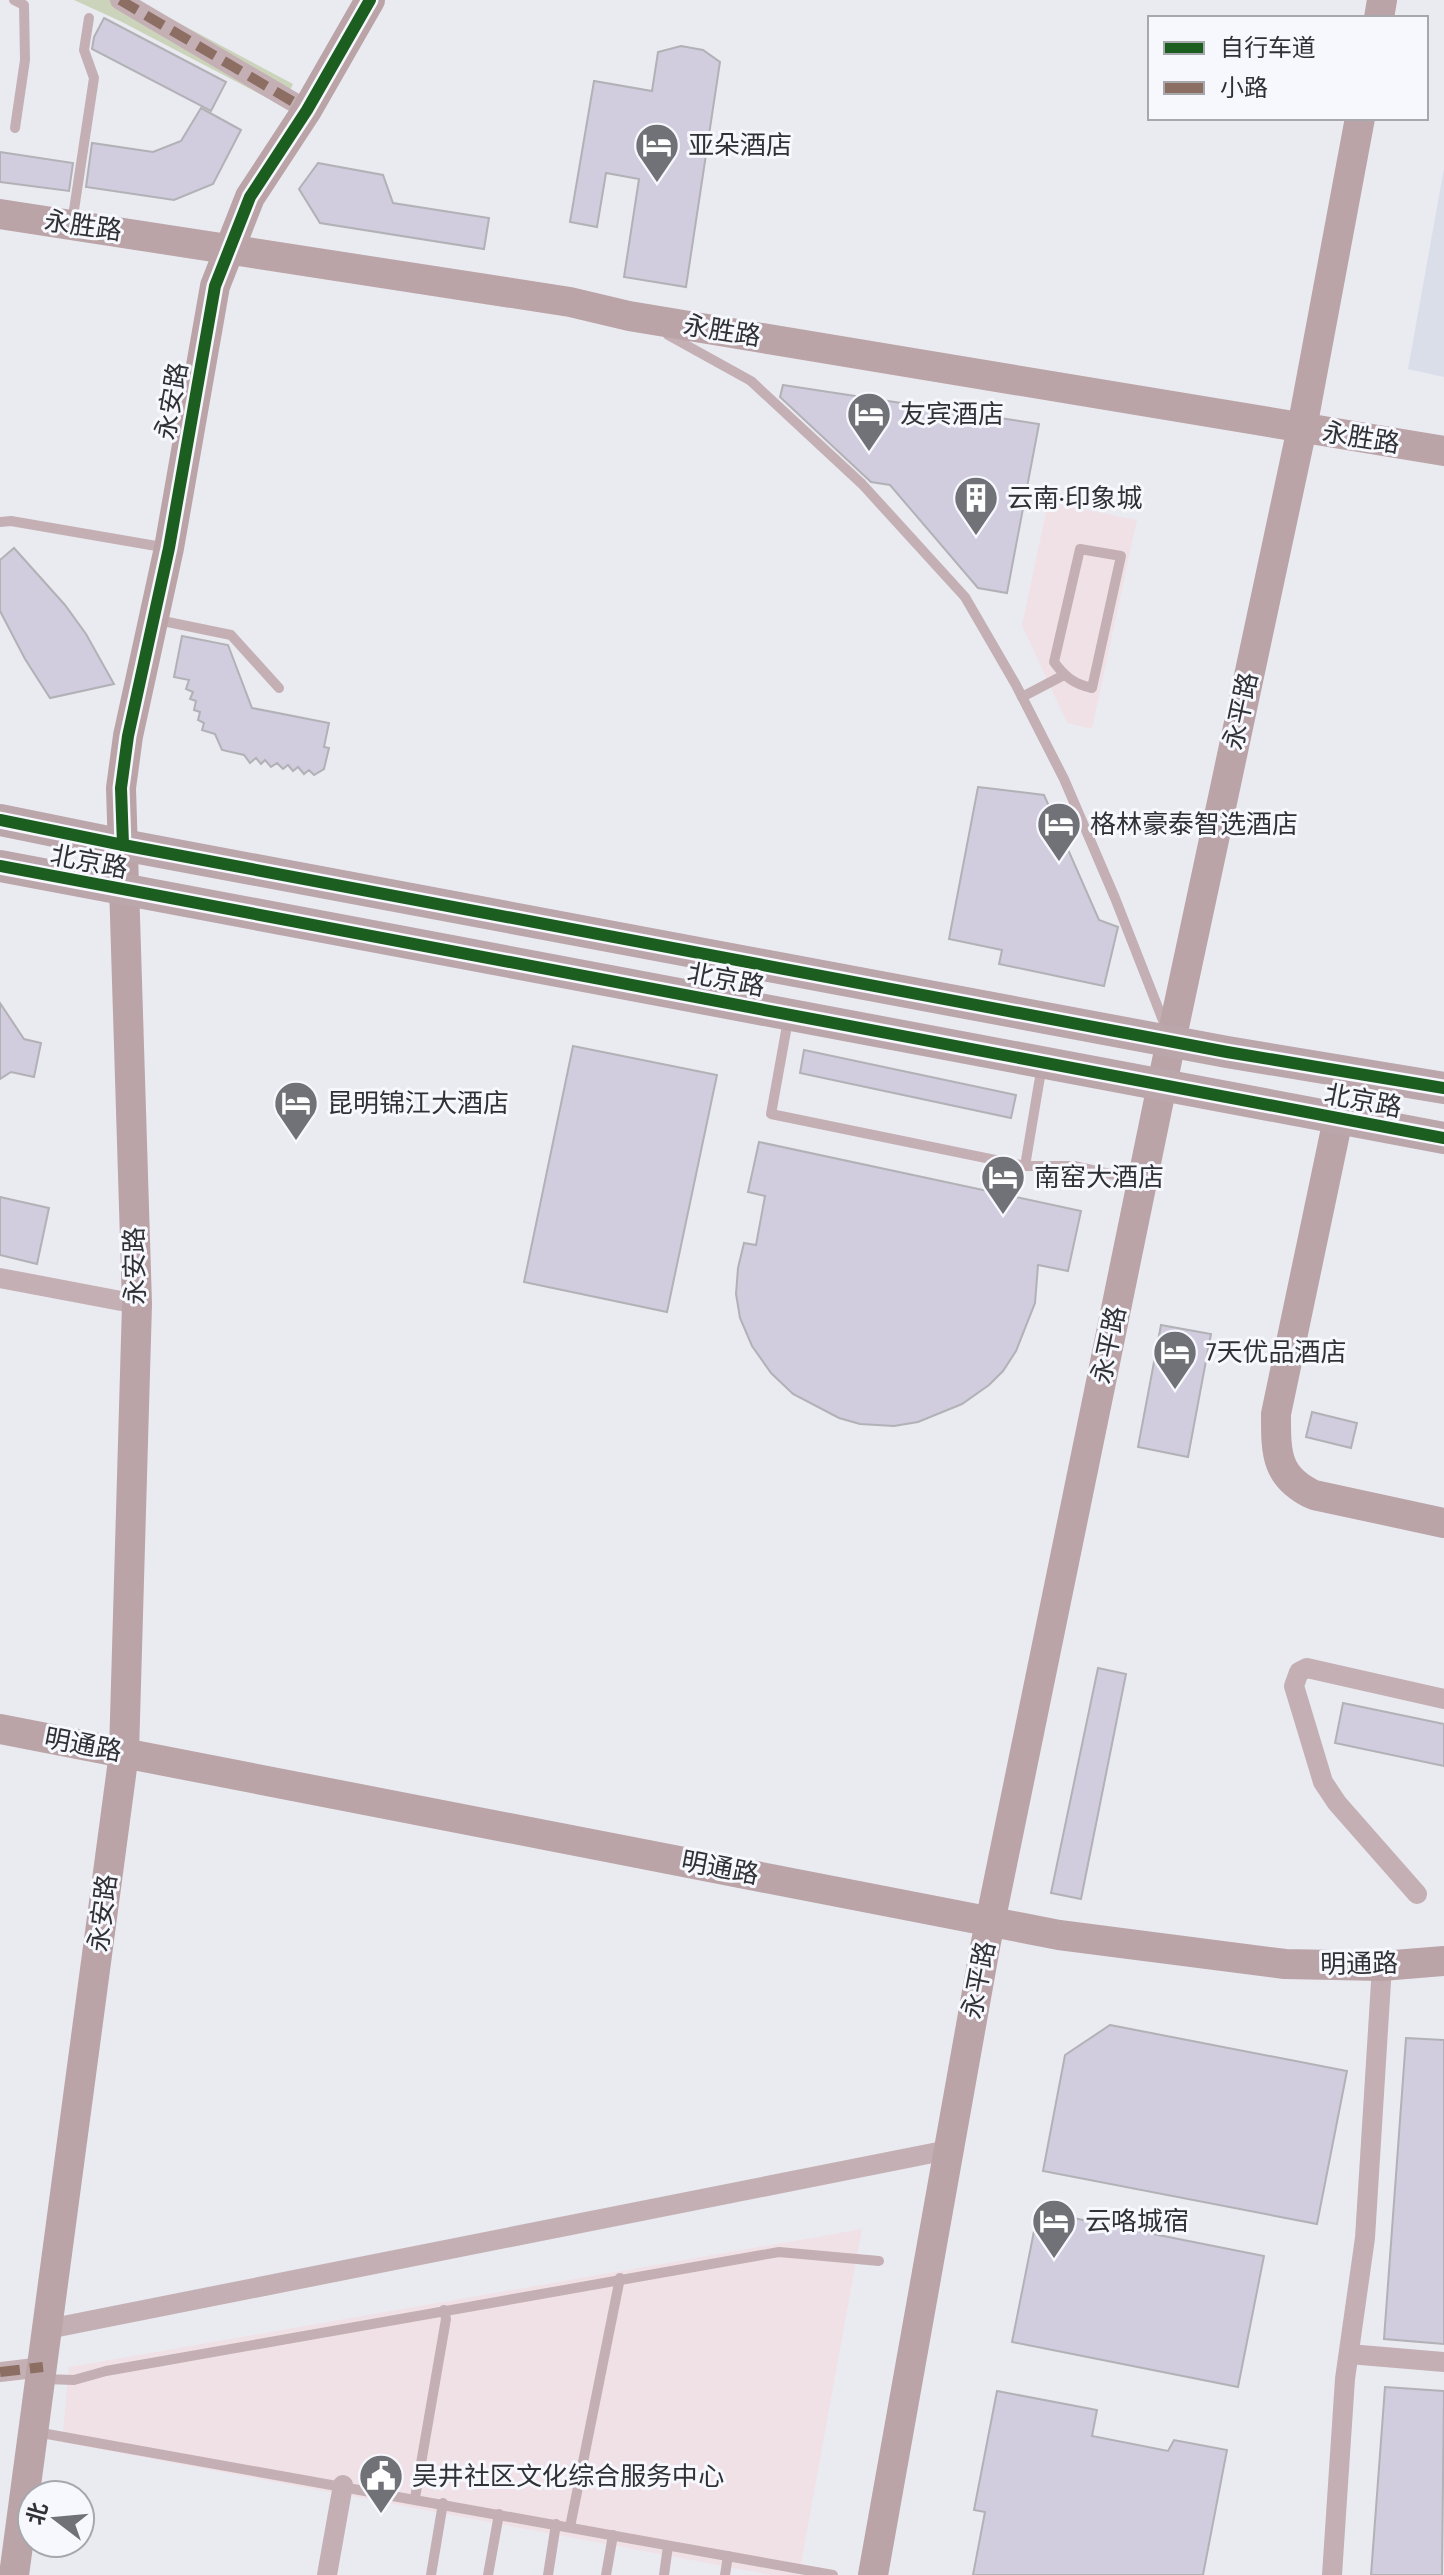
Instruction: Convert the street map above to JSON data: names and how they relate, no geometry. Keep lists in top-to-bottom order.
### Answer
{
  "streets": {
    "main road": ["北京路"],
    "street": [
      "永胜路",
      "永安路",
      "永平路",
      "明通路"
    ]
  },
  "crossings": [
    ["永胜路", "永安路"],
    ["永胜路", "永平路"],
    ["永安路", "北京路"],
    ["永安路", "明通路"],
    ["永平路", "北京路"],
    ["永平路", "明通路"]
  ],
  "places": {
    "hotel": [
      "亚朵酒店",
      "友宾酒店",
      "格林豪泰智选酒店",
      "昆明锦江大酒店",
      "南窑大酒店",
      "7天优品酒店",
      "云咯城宿"
    ],
    "building": ["云南·印象城"],
    "public building": ["吴井社区文化综合服务中心"]
  },
  "legend": ["自行车道", "小路"],
  "north": "left"
}
